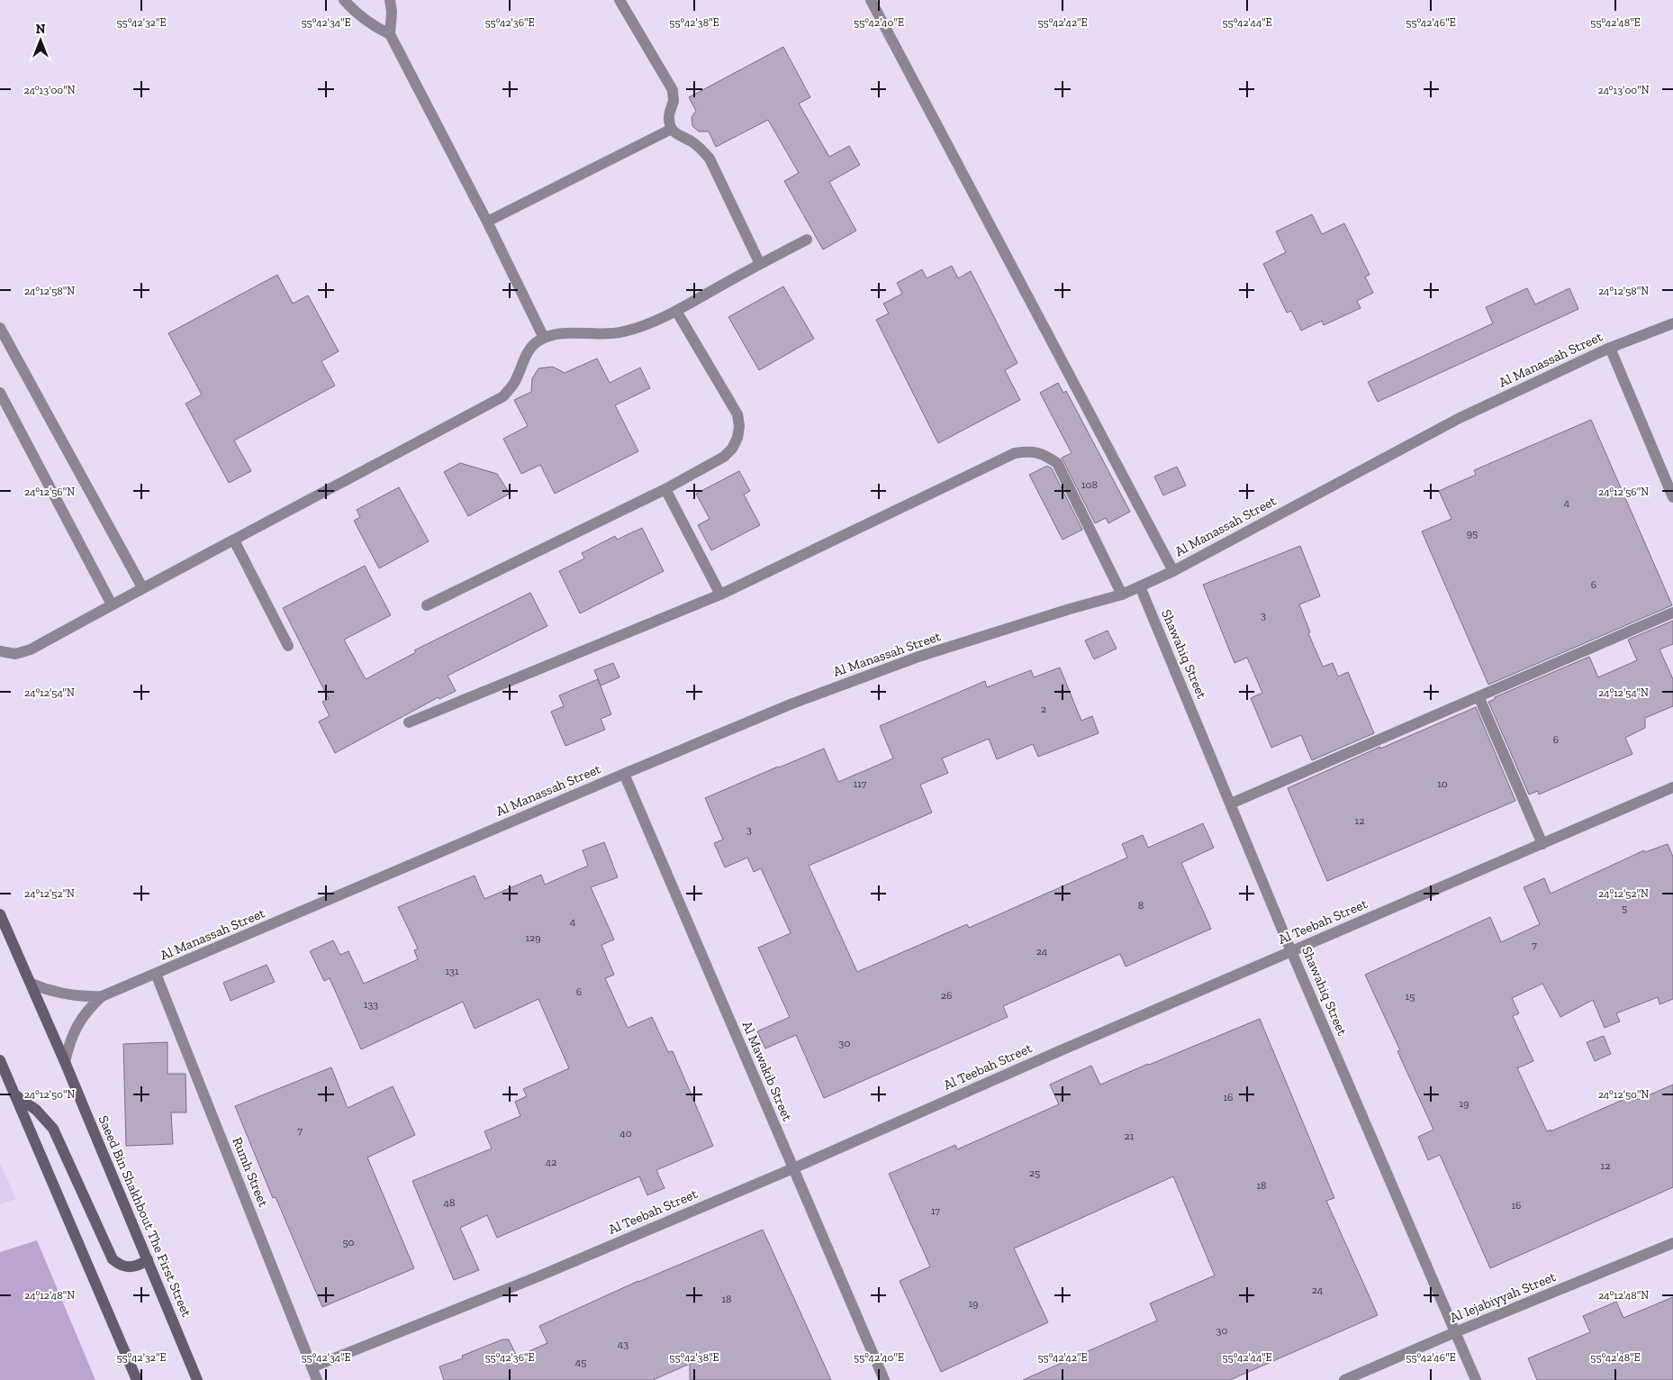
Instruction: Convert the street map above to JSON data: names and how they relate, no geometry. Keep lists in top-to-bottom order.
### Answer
{
  "streets": {
    "main road": ["Saeed Bin Shakhbout The First Street"],
    "street": [
      "Al Manassah Street",
      "Shawahiq Street",
      "Al Teebah Street",
      "Al Mawakib Street",
      "Rumh Street",
      "Al Iejabiyyah Street"
    ]
  },
  "crossings": [
    ["Al Manassah Street", "Shawahiq Street"],
    ["Al Manassah Street", "Al Mawakib Street"],
    ["Al Manassah Street", "Rumh Street"],
    ["Al Manassah Street", "Saeed Bin Shakhbout The First Street"],
    ["Shawahiq Street", "Al Teebah Street"],
    ["Shawahiq Street", "Al Iejabiyyah Street"],
    ["Al Teebah Street", "Al Mawakib Street"],
    ["Al Teebah Street", "Rumh Street"]
  ],
  "house_numbers": [
    "108",
    "4",
    "95",
    "6",
    "3",
    "2",
    "6",
    "117",
    "10",
    "12",
    "3",
    "8",
    "5",
    "4",
    "129",
    "7",
    "24",
    "131",
    "6",
    "26",
    "15",
    "133",
    "30",
    "16",
    "19",
    "7",
    "40",
    "21",
    "42",
    "12",
    "25",
    "18",
    "48",
    "16",
    "17",
    "50",
    "24",
    "18",
    "19",
    "30",
    "43",
    "45"
  ],
  "north": "top",
  "coordinates": [
    "55°42'32\"E",
    "55°42'34\"E",
    "55°42'36\"E",
    "55°42'38\"E",
    "55°42'40\"E",
    "55°42'42\"E",
    "55°42'44\"E",
    "55°42'46\"E",
    "55°42'48\"E",
    "24°13'00\"N",
    "24°12'58\"N",
    "24°12'56\"N",
    "24°12'54\"N",
    "24°12'52\"N",
    "24°12'50\"N",
    "24°12'48\"N"
  ]
}
